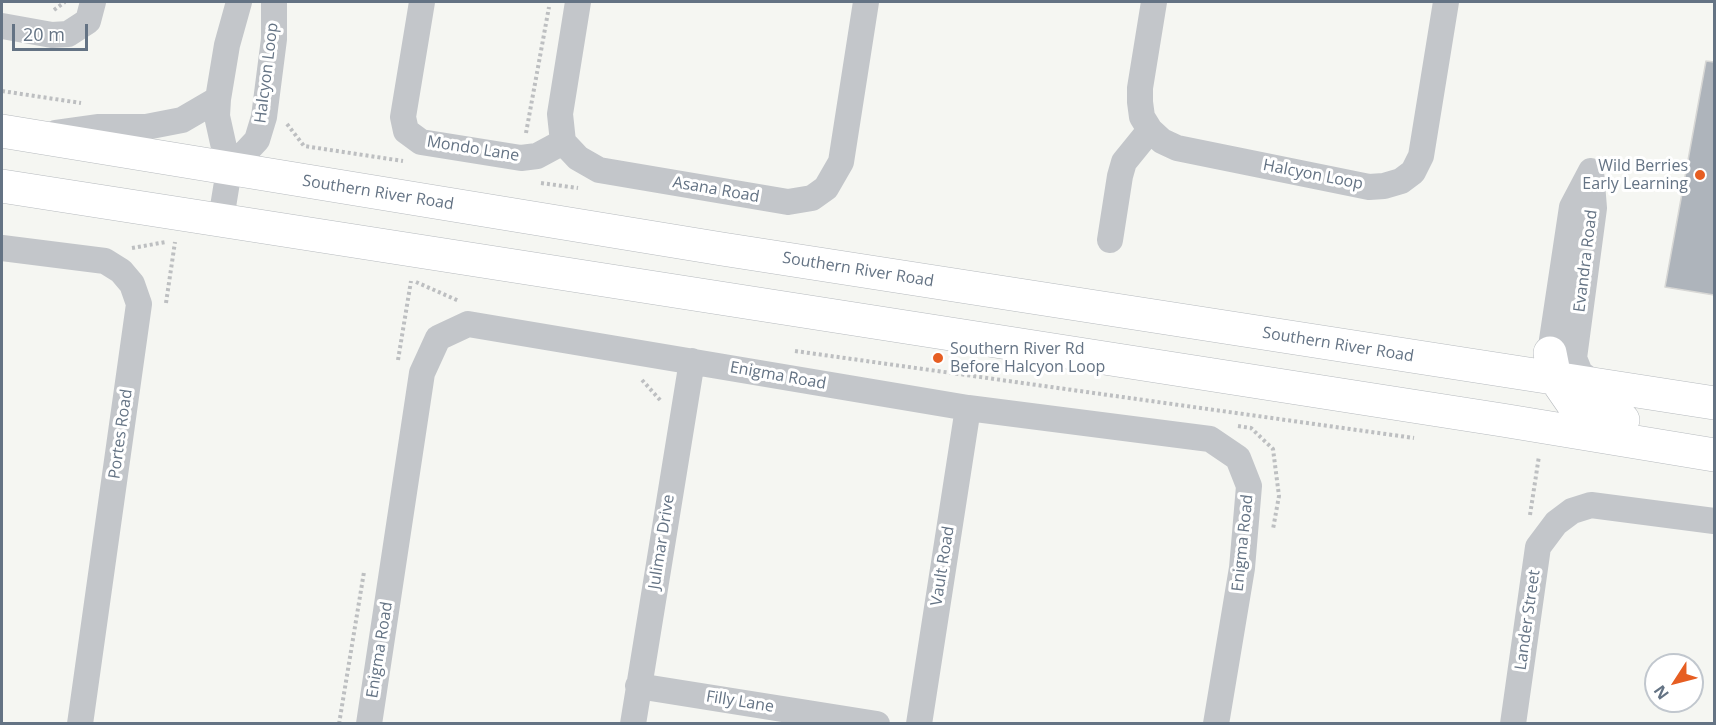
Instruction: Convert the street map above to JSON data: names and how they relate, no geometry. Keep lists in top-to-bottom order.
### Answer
{
  "streets": {
    "main road": ["Southern River Road"],
    "street": [
      "Halcyon Loop",
      "Mondo Lane",
      "Asana Road",
      "Evandra Road",
      "Enigma Road",
      "Portes Road",
      "Julimar Drive",
      "Vault Road",
      "Lander Street",
      "Filly Lane"
    ]
  },
  "crossings": [
    ["Halcyon Loop", "Southern River Road"],
    ["Mondo Lane", "Asana Road"],
    ["Southern River Road", "Evandra Road"],
    ["Enigma Road", "Julimar Drive"],
    ["Enigma Road", "Vault Road"],
    ["Julimar Drive", "Filly Lane"]
  ],
  "places": ["Wild Berries Early Learning", "Southern River Rd Before Halcyon Loop"],
  "scale_bar": "20 m",
  "north": "bottom left"
}
